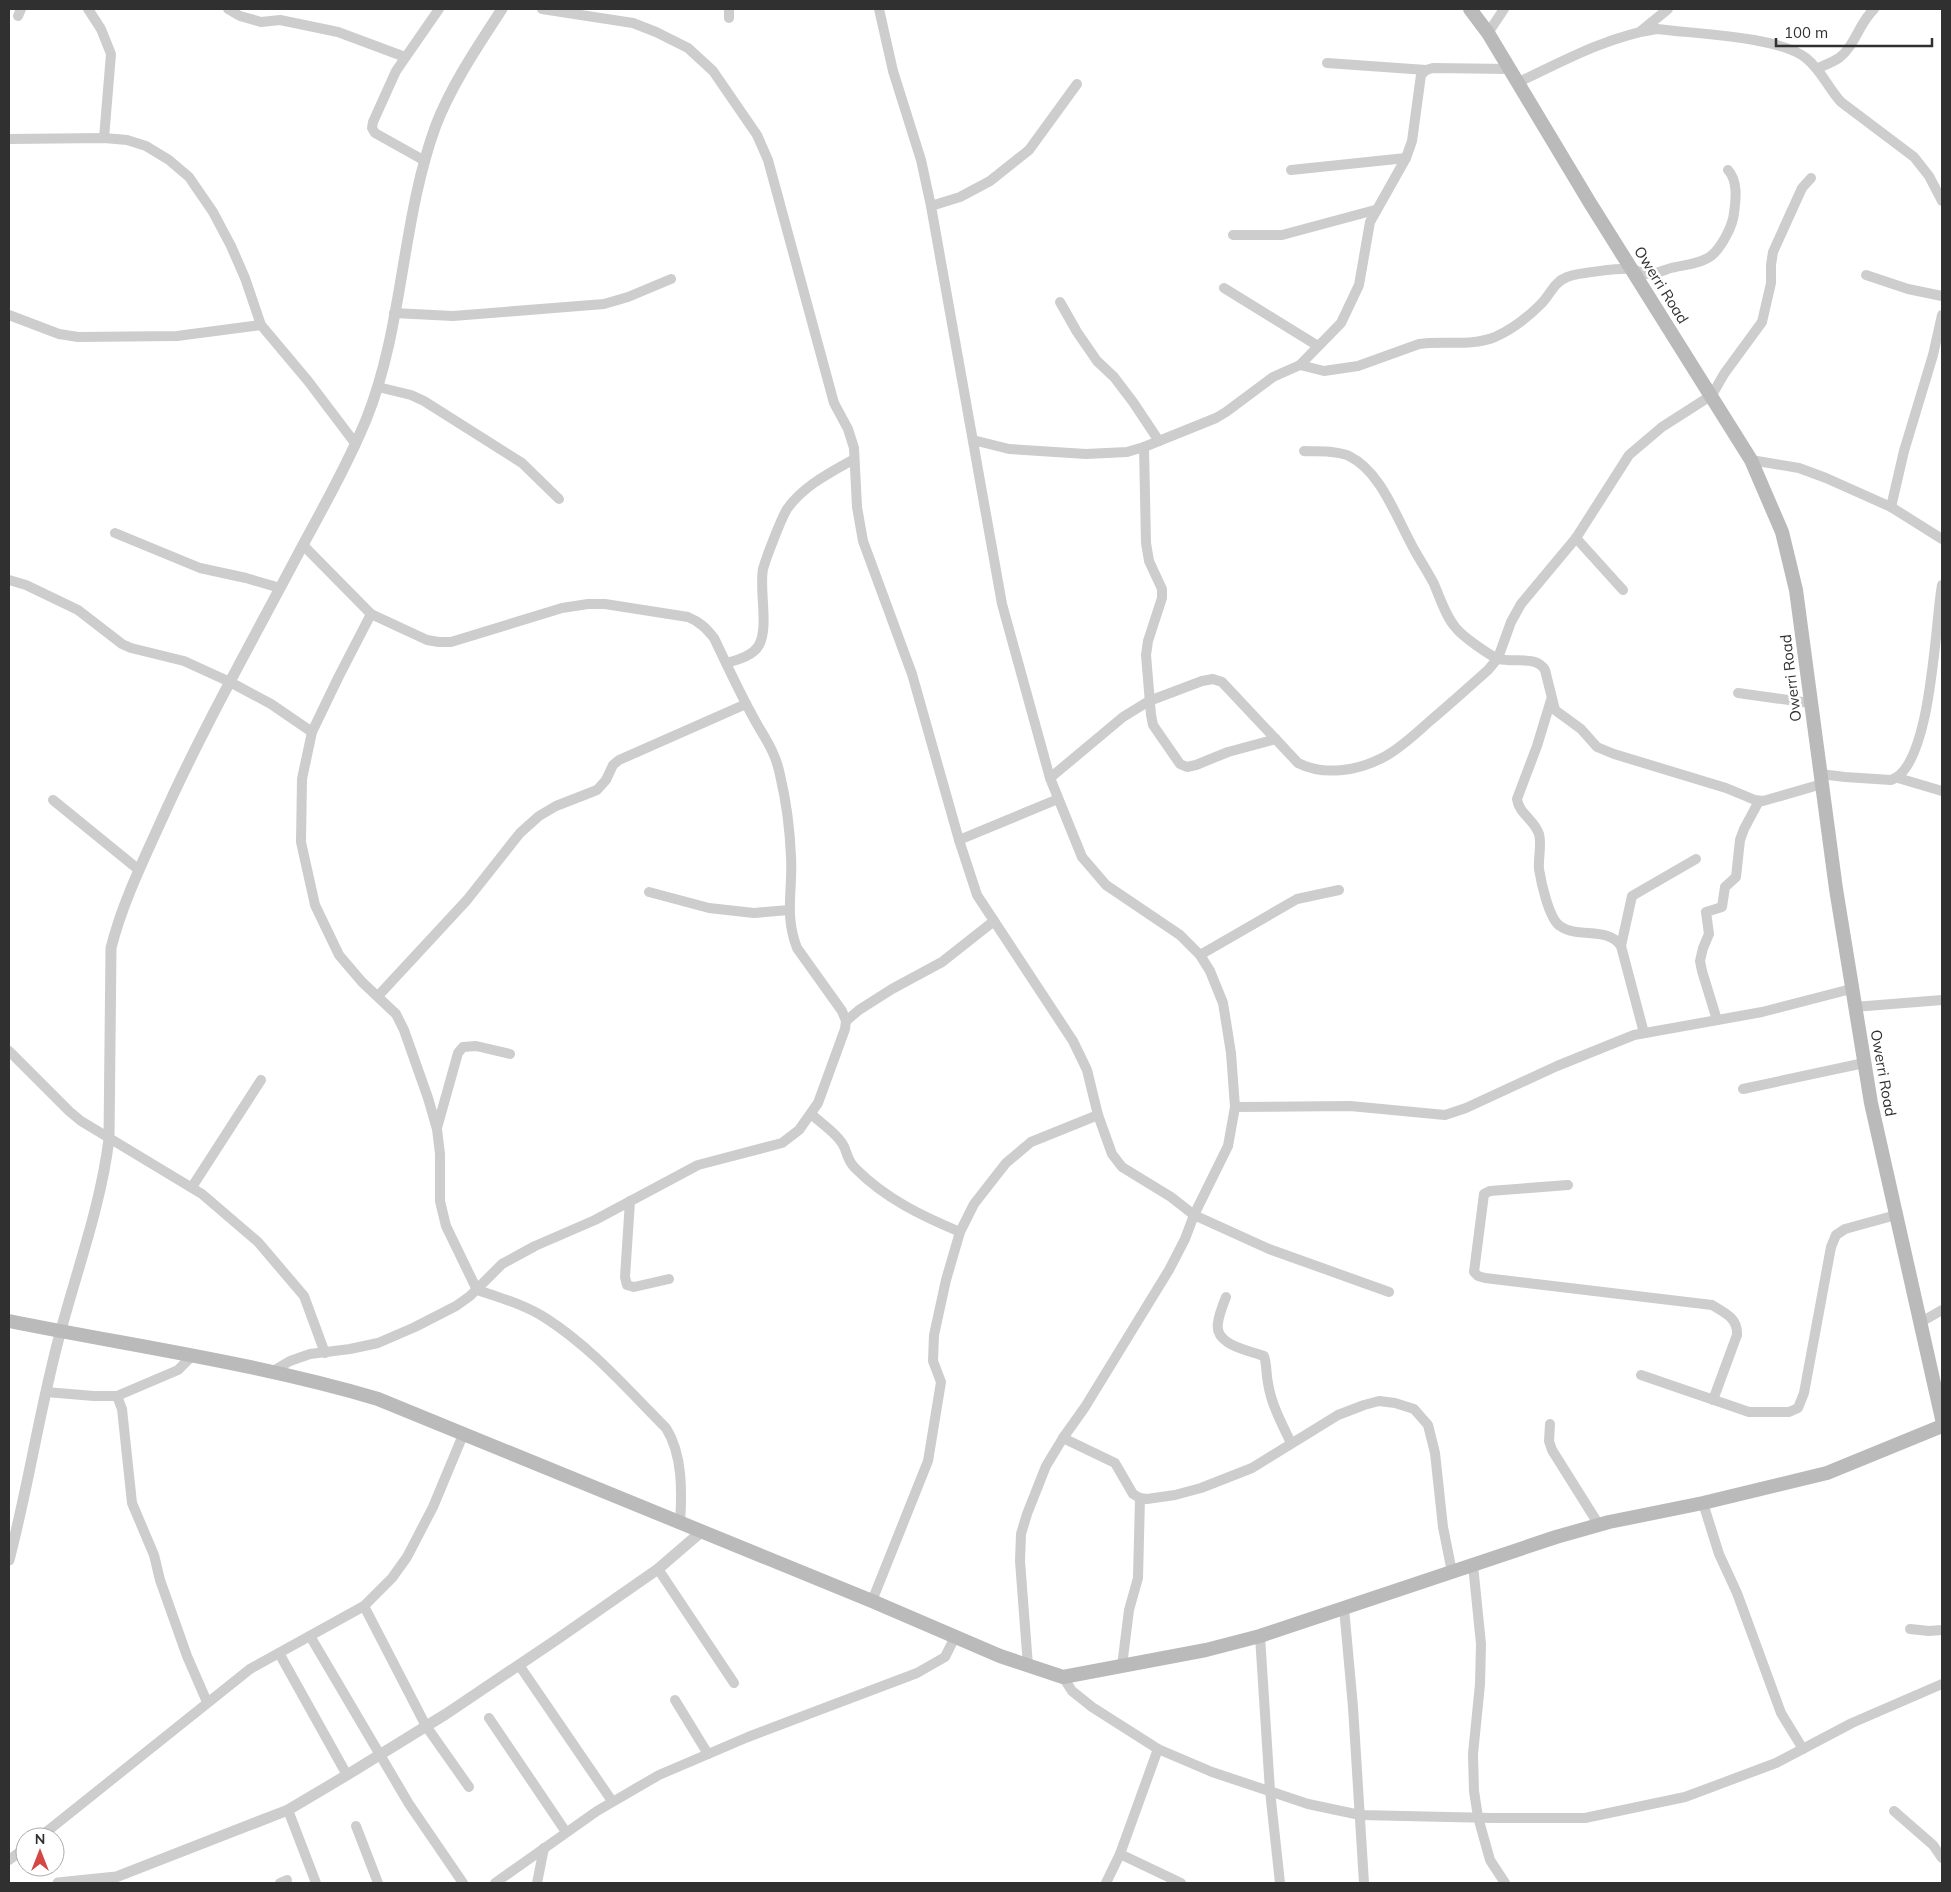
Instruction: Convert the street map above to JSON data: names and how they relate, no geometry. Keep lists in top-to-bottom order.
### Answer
{
  "streets": {
    "main road": ["Owerri Road"]
  },
  "scale_bar": "100 m",
  "north": "top"
}
